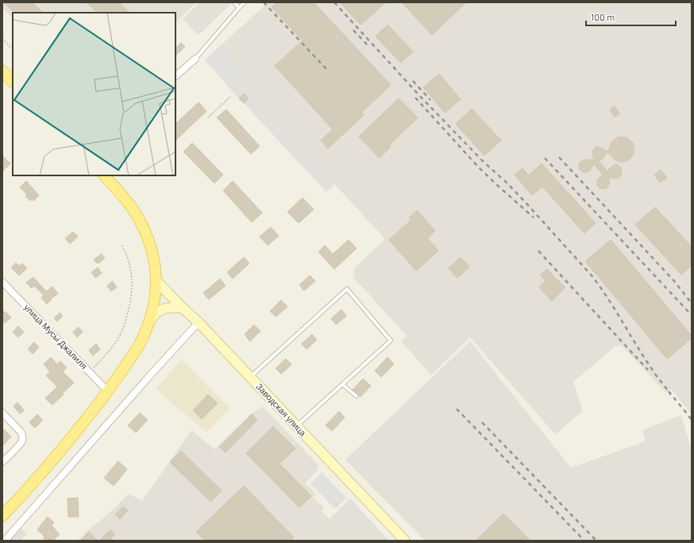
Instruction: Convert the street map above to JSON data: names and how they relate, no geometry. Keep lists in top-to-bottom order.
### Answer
{
  "streets": {
    "main road": ["Заводская улица"],
    "street": ["улица Мусы Джалиля"]
  },
  "scale_bar": "100 m"
}
